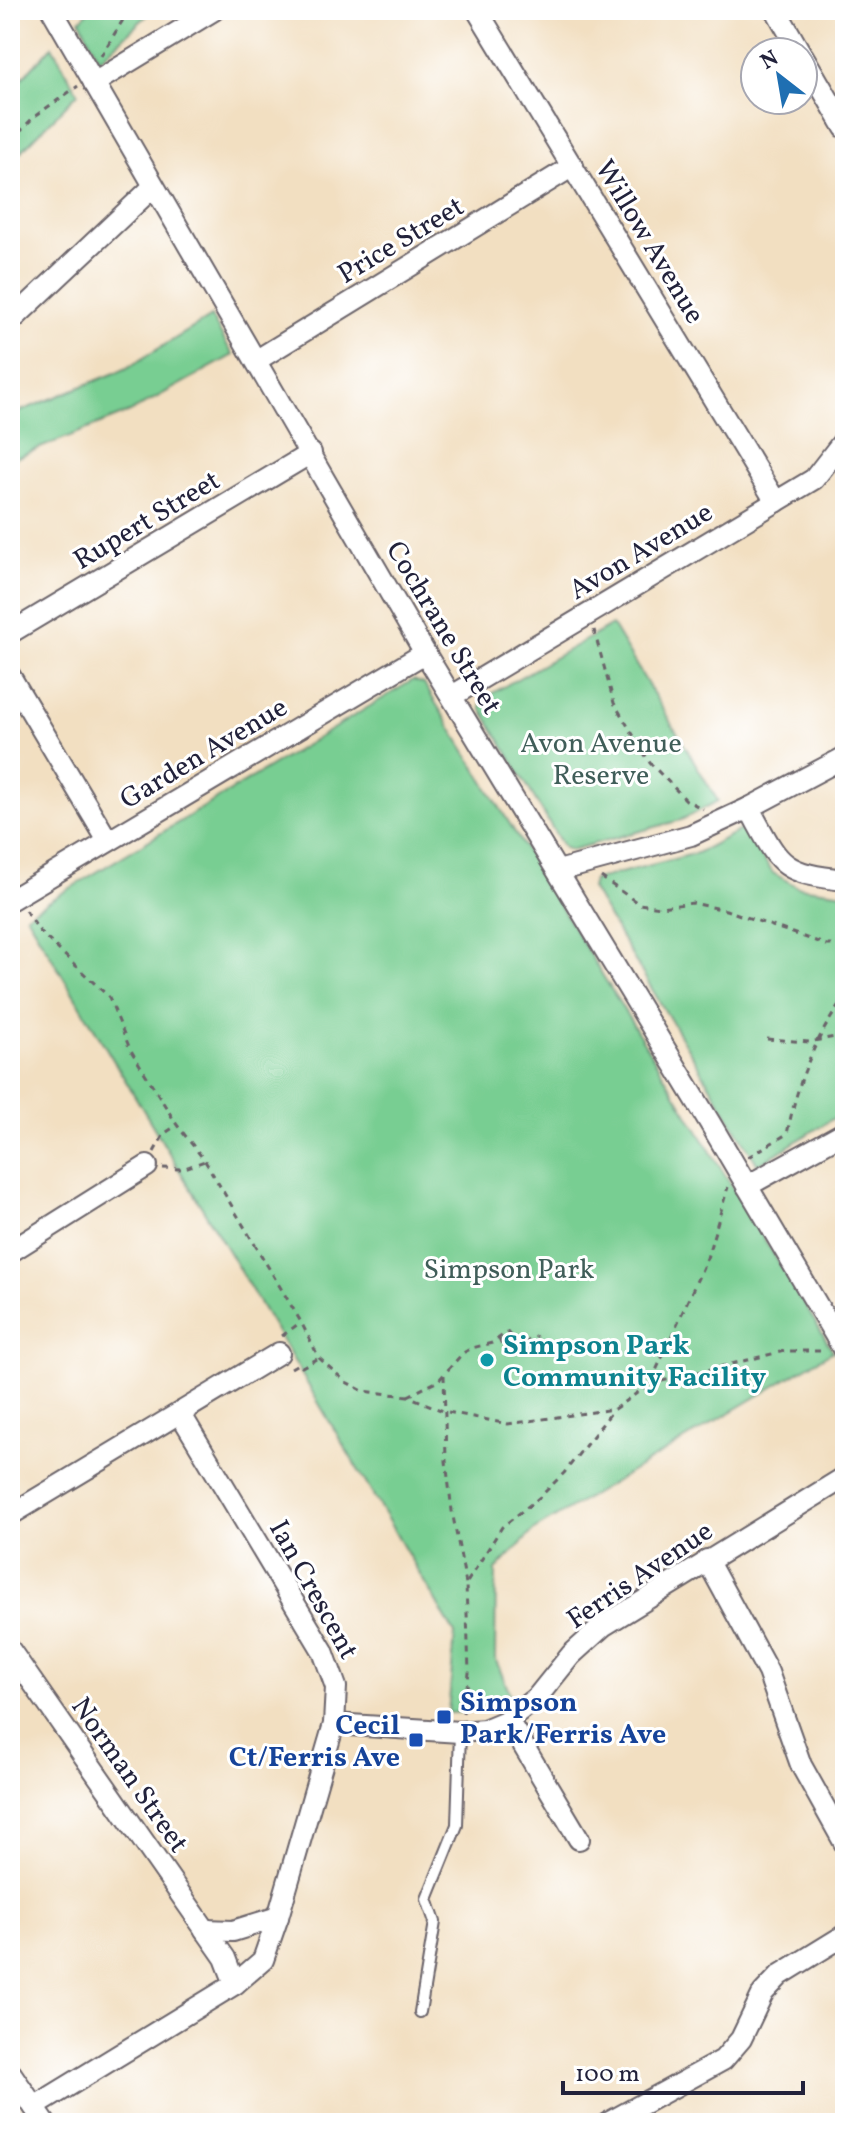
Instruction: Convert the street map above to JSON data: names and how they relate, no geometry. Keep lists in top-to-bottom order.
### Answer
{
  "streets": {
    "street": [
      "Price Street",
      "Willow Avenue",
      "Rupert Street",
      "Avon Avenue",
      "Cochrane Street",
      "Garden Avenue",
      "Ferris Avenue",
      "Ian Crescent",
      "Norman Street"
    ]
  },
  "crossings": [
    ["Price Street", "Willow Avenue"],
    ["Price Street", "Cochrane Street"],
    ["Willow Avenue", "Avon Avenue"],
    ["Rupert Street", "Cochrane Street"],
    ["Avon Avenue", "Cochrane Street"],
    ["Cochrane Street", "Garden Avenue"],
    ["Ferris Avenue", "Ian Crescent"],
    ["Ian Crescent", "Norman Street"]
  ],
  "parks": ["Avon Avenue Reserve", "Simpson Park"],
  "places": {
    "other": ["Simpson Park Community Facility"],
    "transit": ["Simpson Park/Ferris Ave", "Cecil Ct/Ferris Ave"]
  },
  "scale_bar": "100 m",
  "north": "top left"
}
